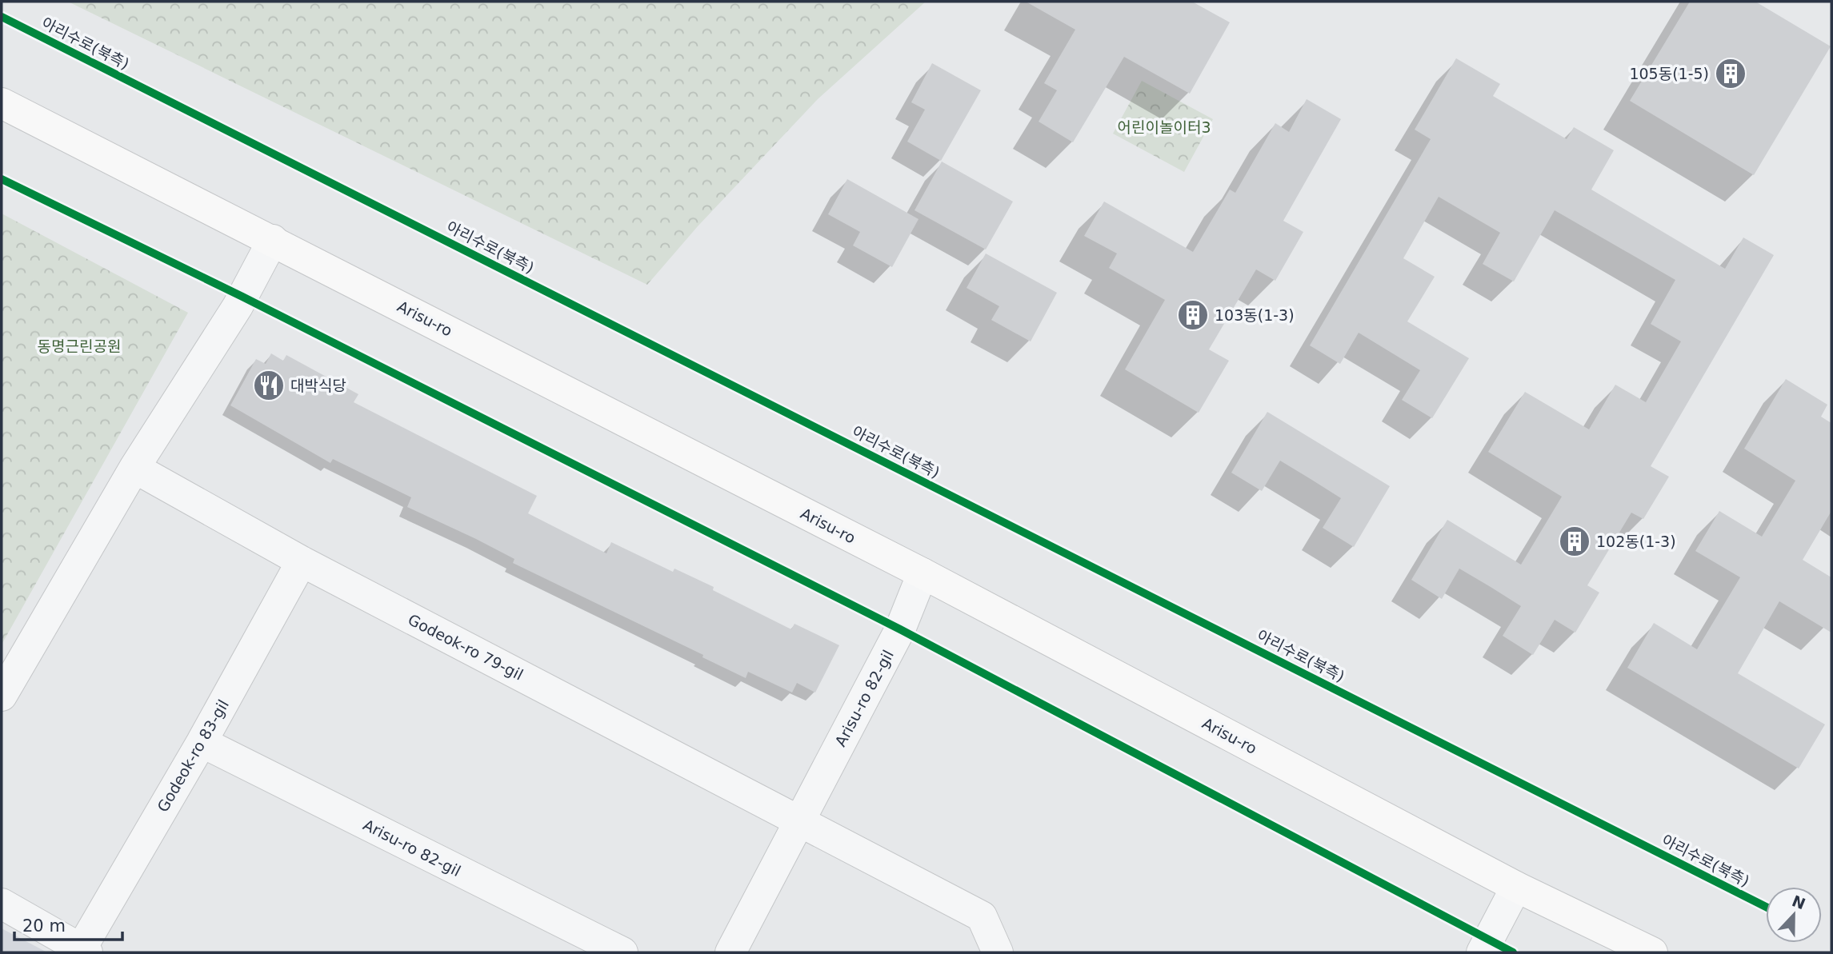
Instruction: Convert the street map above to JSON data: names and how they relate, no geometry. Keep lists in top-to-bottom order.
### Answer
{
  "streets": {
    "main road": ["Arisu-ro"],
    "street": ["Godeok-ro 79-gil", "Arisu-ro 82-gil", "Godeok-ro 83-gil"],
    "cycle path": ["아리수로(북측)"]
  },
  "crossings": [
    ["Arisu-ro", "Arisu-ro 82-gil"],
    ["Godeok-ro 79-gil", "Arisu-ro 82-gil"],
    ["Godeok-ro 79-gil", "Godeok-ro 83-gil"],
    ["Arisu-ro 82-gil", "Godeok-ro 83-gil"]
  ],
  "parks": ["어린이놀이터3", "동명근린공원"],
  "places": {
    "building": ["105동(1-5)", "103동(1-3)", "102동(1-3)"],
    "restaurant": ["대박식당"]
  },
  "scale_bar": "20 m",
  "north": "top"
}
